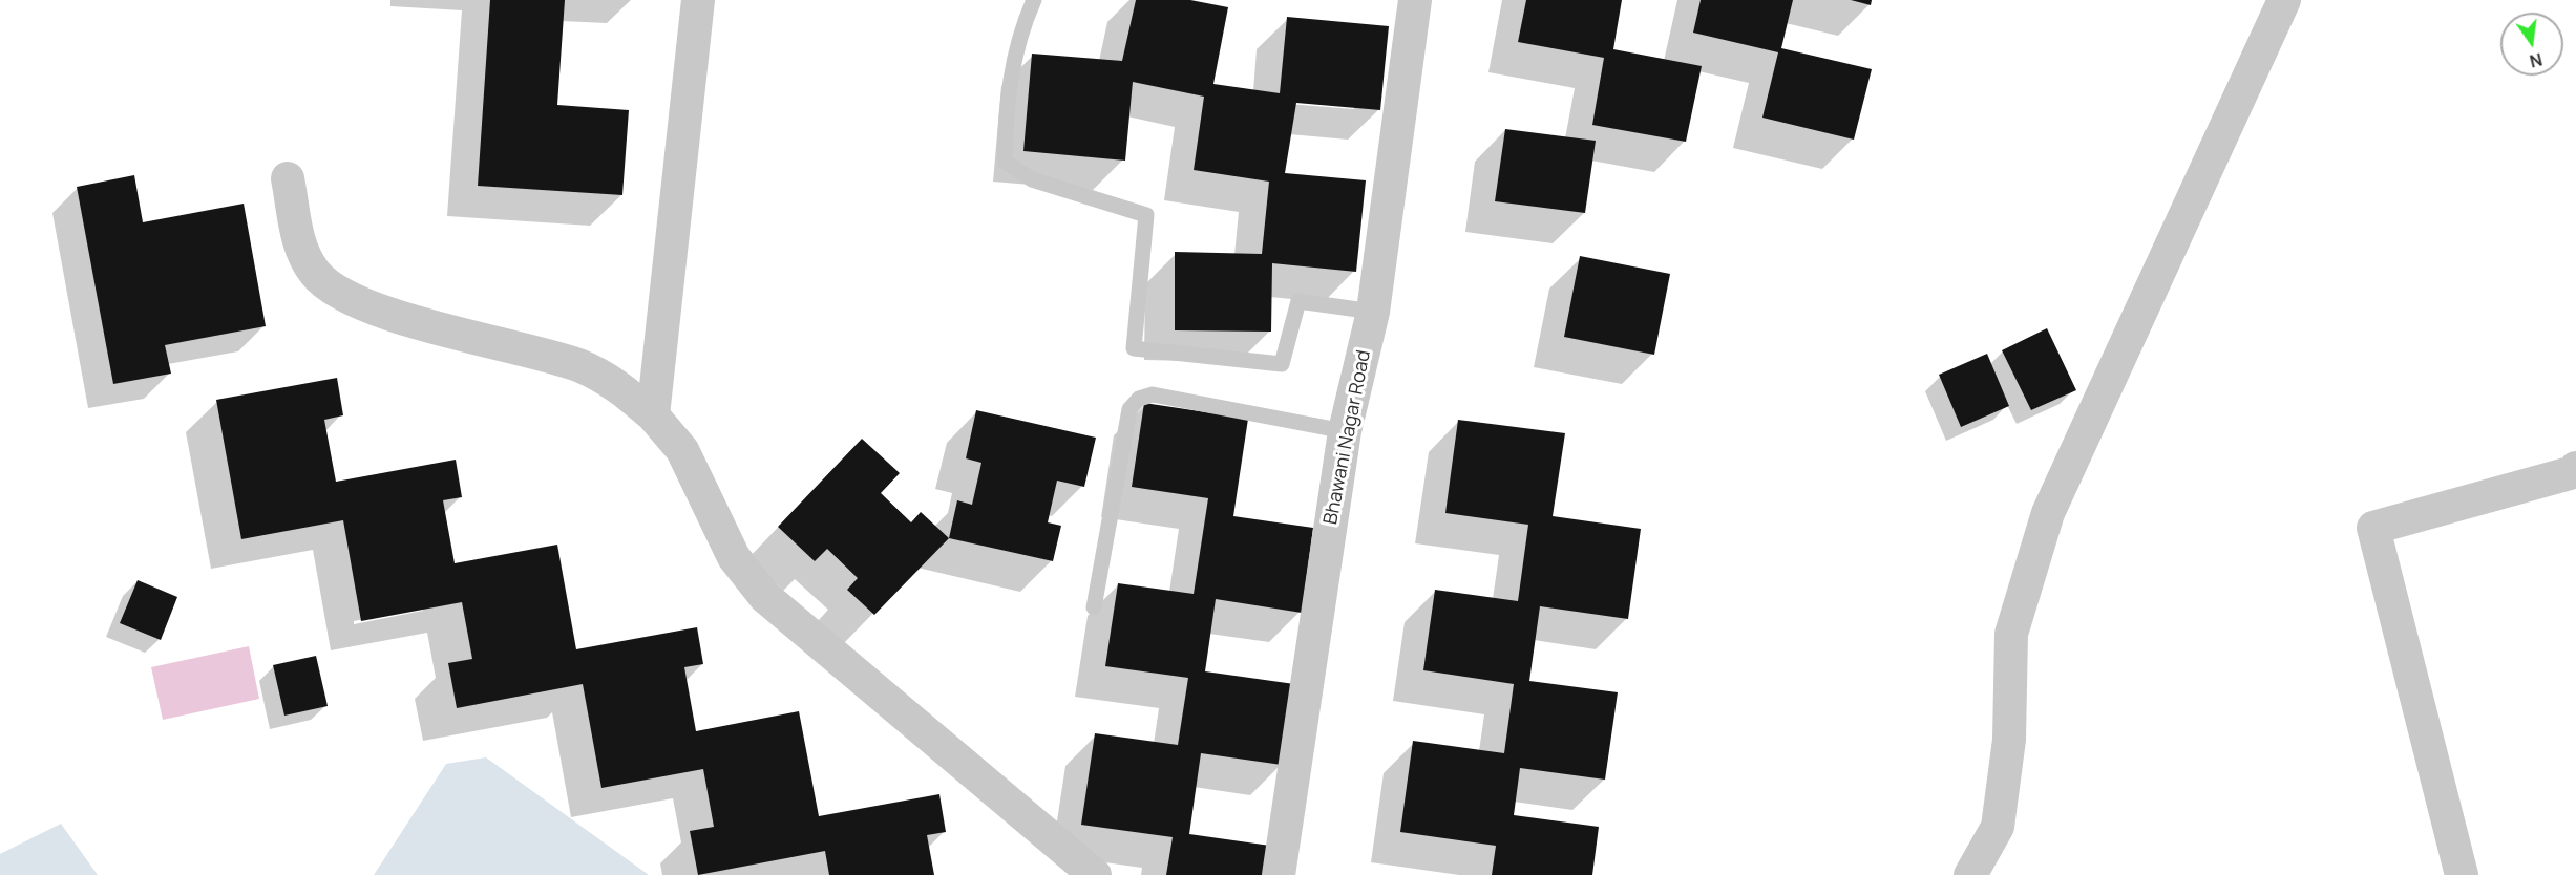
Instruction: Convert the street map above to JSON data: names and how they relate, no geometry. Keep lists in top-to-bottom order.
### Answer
{
  "streets": {
    "street": ["Bhawani Nagar Road"]
  },
  "north": "bottom"
}
